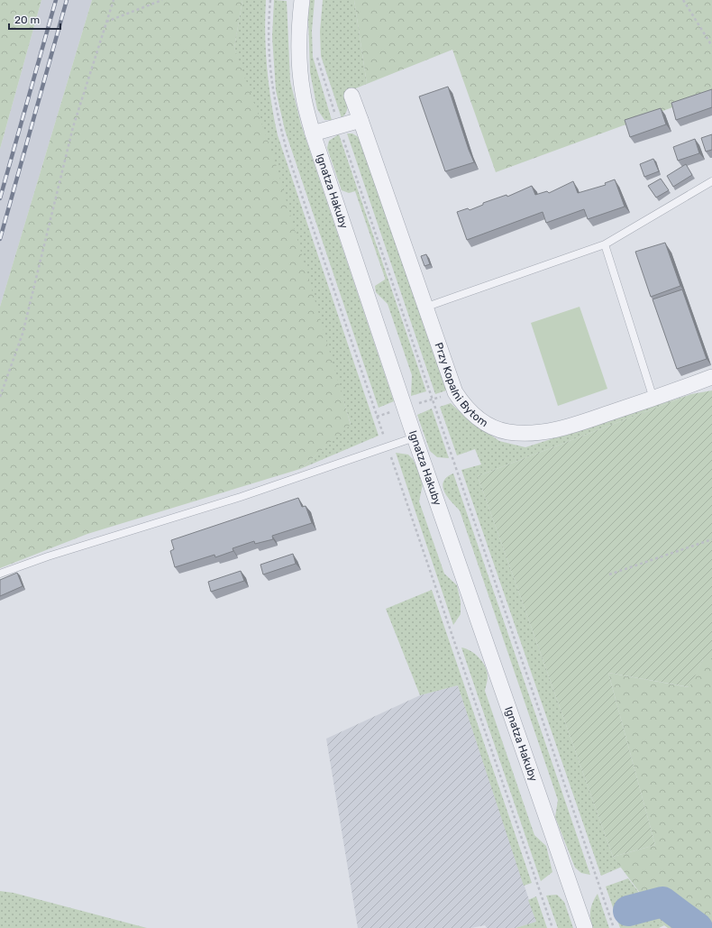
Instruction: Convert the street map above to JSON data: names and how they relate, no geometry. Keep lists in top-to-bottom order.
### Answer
{
  "streets": {
    "street": ["Ignatza Hakuby", "Przy Kopalni Bytom"]
  },
  "scale_bar": "20 m"
}
